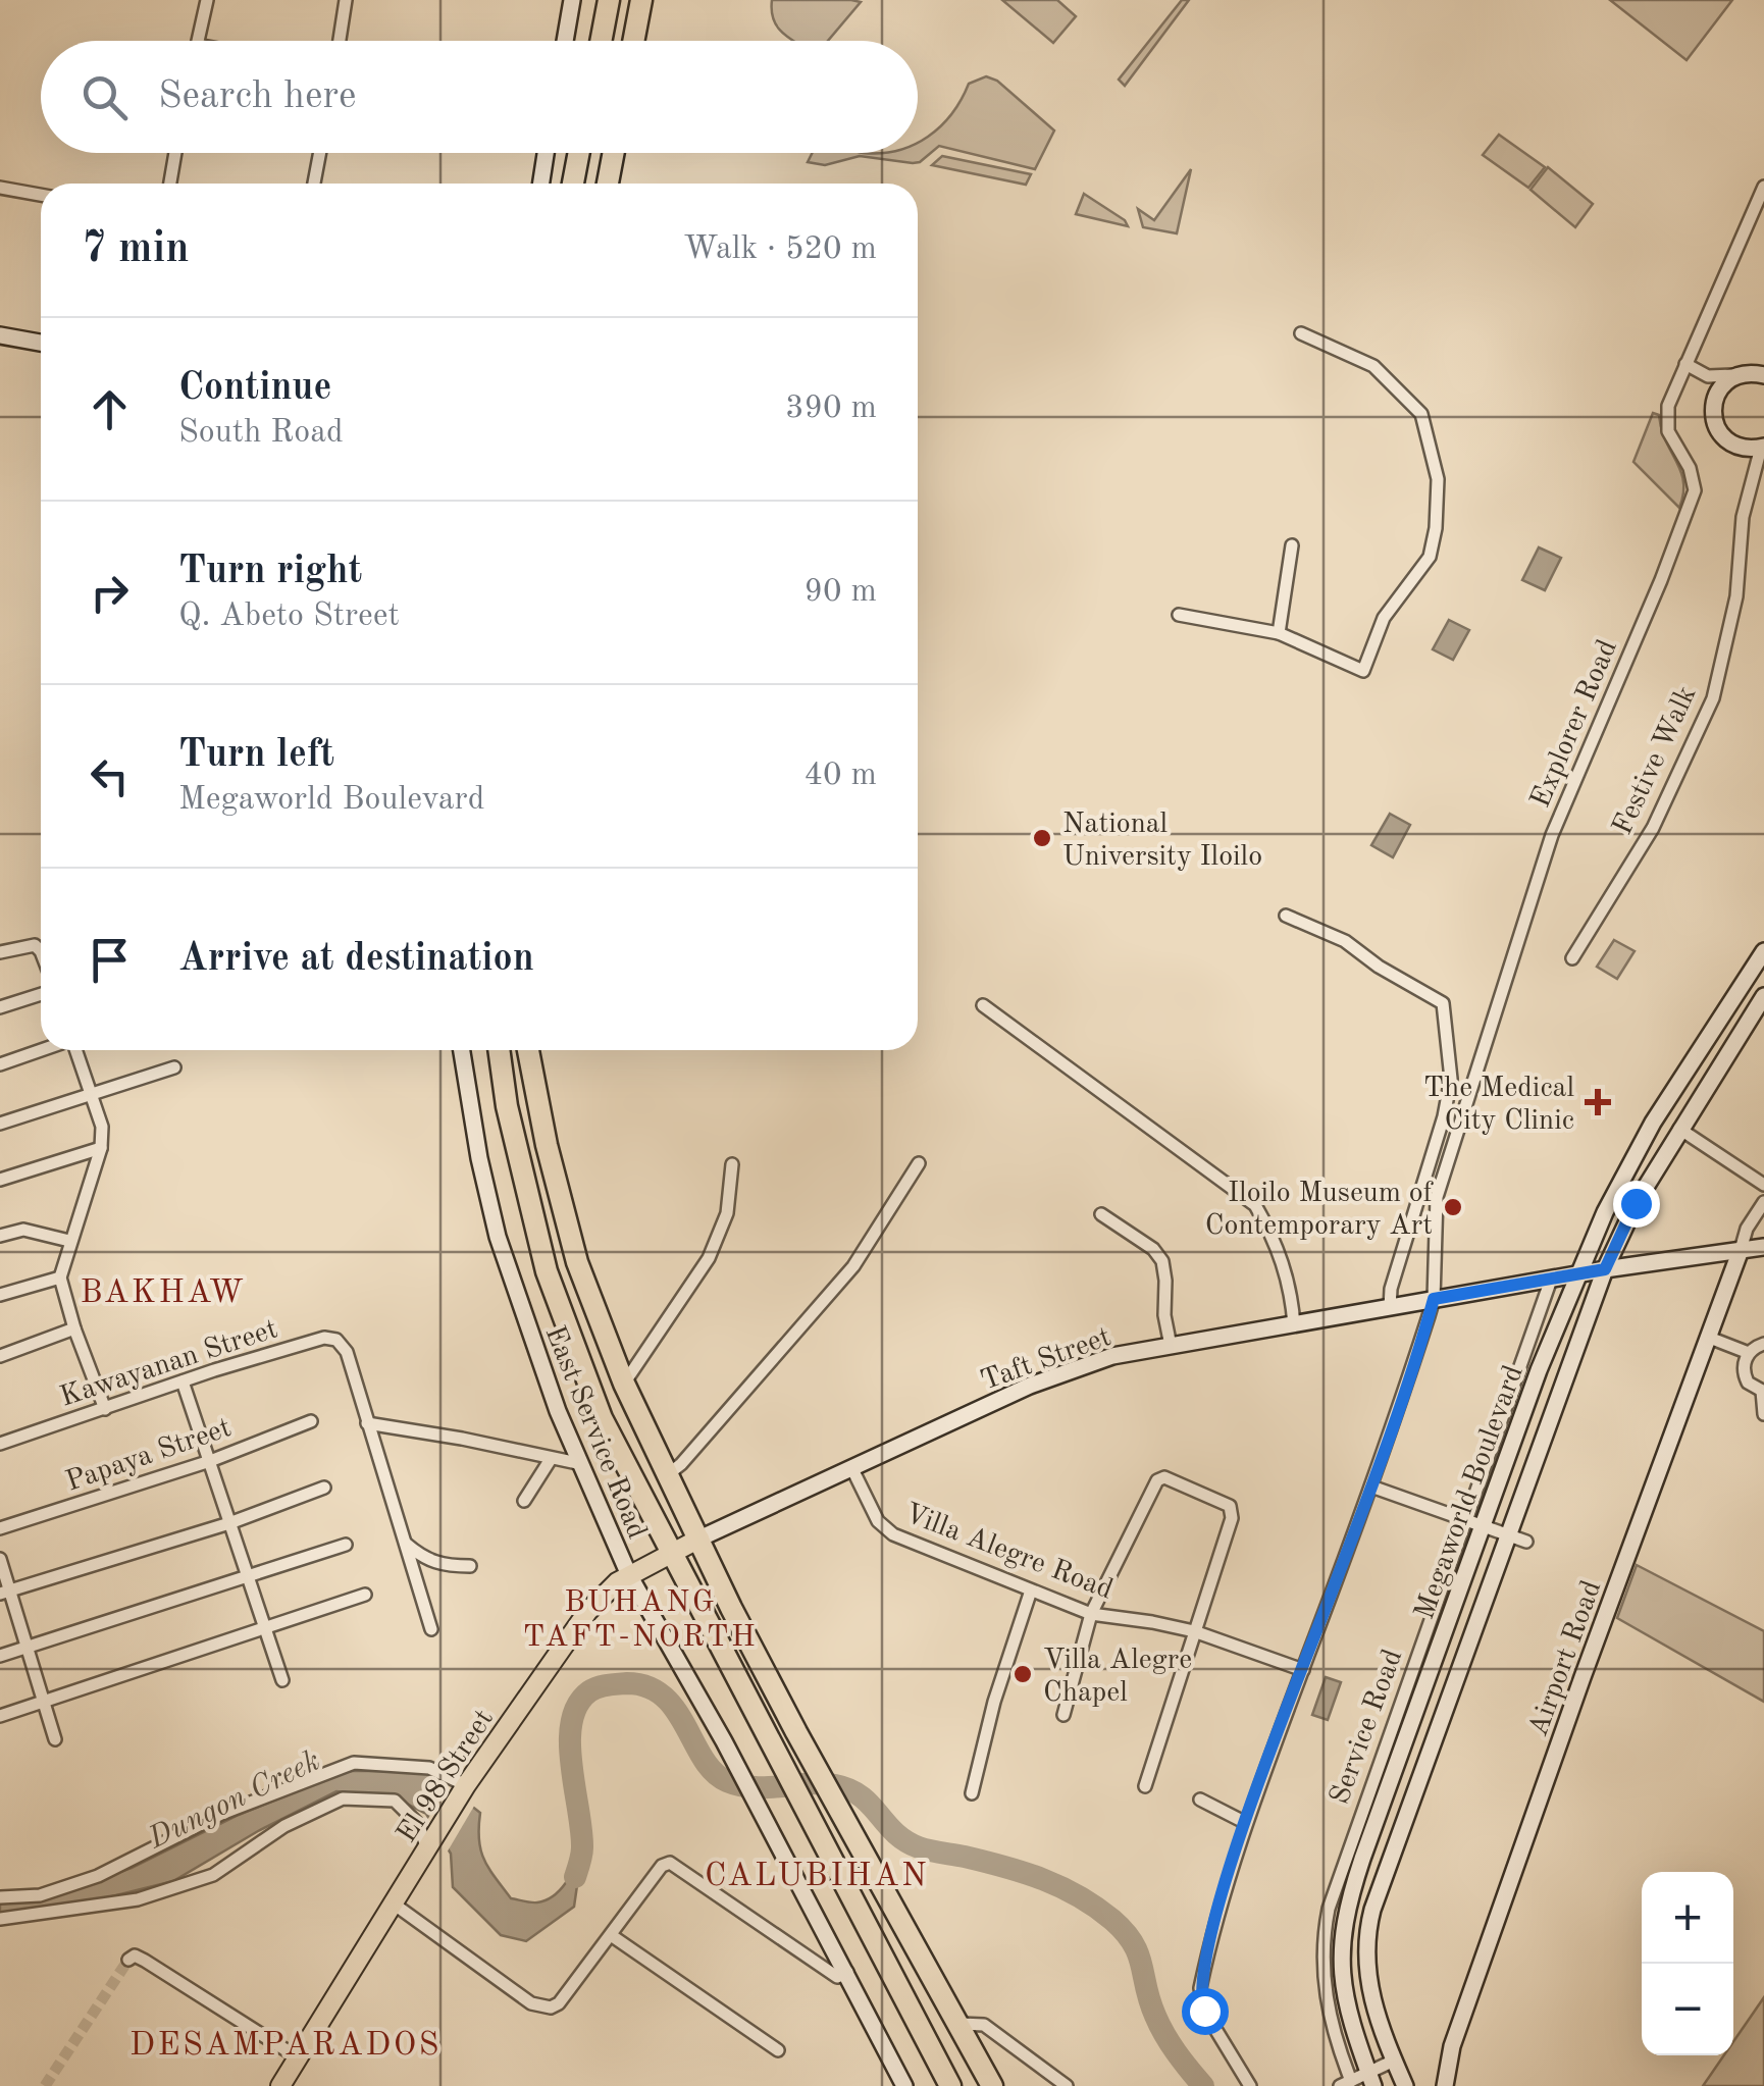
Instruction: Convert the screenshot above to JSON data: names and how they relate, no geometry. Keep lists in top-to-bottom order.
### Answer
{
  "streets": {
    "main road": [
      "Taft Street",
      "East Service Road",
      "Megaworld Boulevard",
      "Airport Road",
      "El 98 Street"
    ],
    "street": [
      "Explorer Road",
      "Festive Walk",
      "Kawayanan Street",
      "Papaya Street",
      "Villa Alegre Road",
      "Service Road"
    ]
  },
  "crossings": [
    ["Explorer Road", "Taft Street"],
    ["Explorer Road", "Villa Alegre Road"],
    ["Taft Street", "Megaworld Boulevard"],
    ["Taft Street", "Villa Alegre Road"],
    ["Taft Street", "Airport Road"],
    ["Taft Street", "Service Road"],
    ["Taft Street", "El 98 Street"],
    ["East Service Road", "El 98 Street"]
  ],
  "districts": [
    "BAKHAW",
    "BUHANG TAFT-NORTH",
    "CALUBIHAN",
    "DESAMPARADOS"
  ],
  "water": ["Dungon Creek"],
  "places": {
    "other": ["National University Iloilo", "Iloilo Museum of Contemporary Art", "Villa Alegre Chapel"],
    "health": ["The Medical City Clinic"]
  },
  "page": {
    "search": "Search here",
    "heading": ["7 min", "Walk · 520 m"],
    "list": [
      ["Continue", "South Road", "390 m"],
      ["Turn right", "Q. Abeto Street", "90 m"],
      ["Turn left", "Megaworld Boulevard", "40 m"],
      "Arrive at destination"
    ],
    "map_buttons": ["+", "−"]
  }
}
